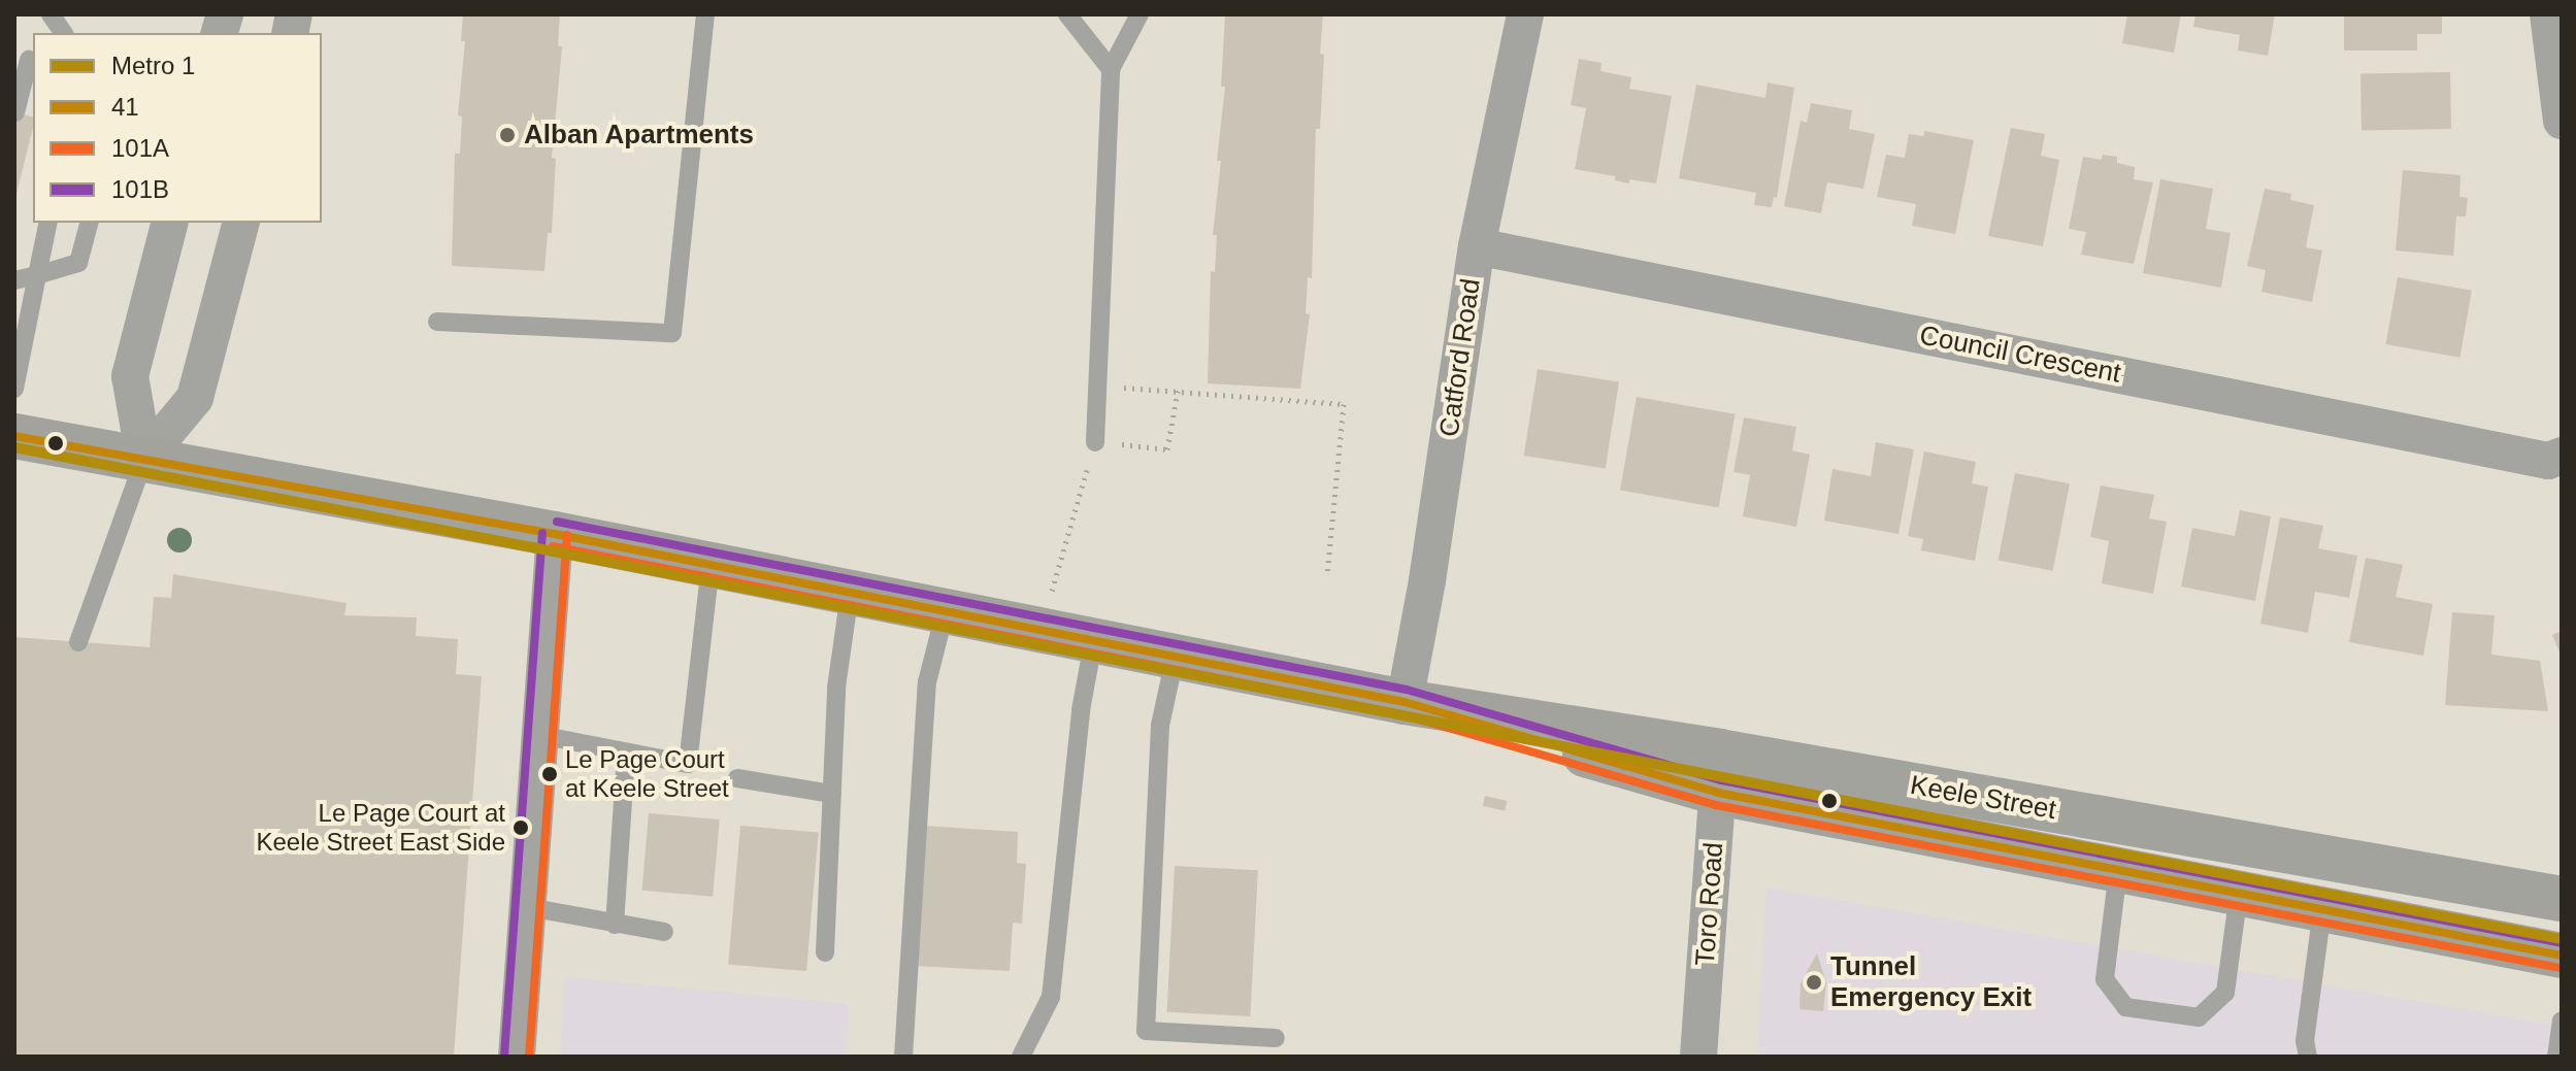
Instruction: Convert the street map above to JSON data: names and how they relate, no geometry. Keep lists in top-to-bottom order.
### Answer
{
  "streets": {
    "main road": ["Keele Street"],
    "street": ["Council Crescent", "Catford Road", "Toro Road"]
  },
  "crossings": [
    ["Council Crescent", "Catford Road"],
    ["Catford Road", "Keele Street"],
    ["Keele Street", "Toro Road"]
  ],
  "places": [
    "Alban Apartments",
    "Le Page Court at Keele Street",
    "Le Page Court at Keele Street East Side",
    "Tunnel Emergency Exit"
  ],
  "lines": [
    "transit line 41",
    "metro line 1",
    "transit line 101B",
    "transit line 101A"
  ],
  "legend": [
    "Metro 1",
    "41",
    "101A",
    "101B"
  ]
}
